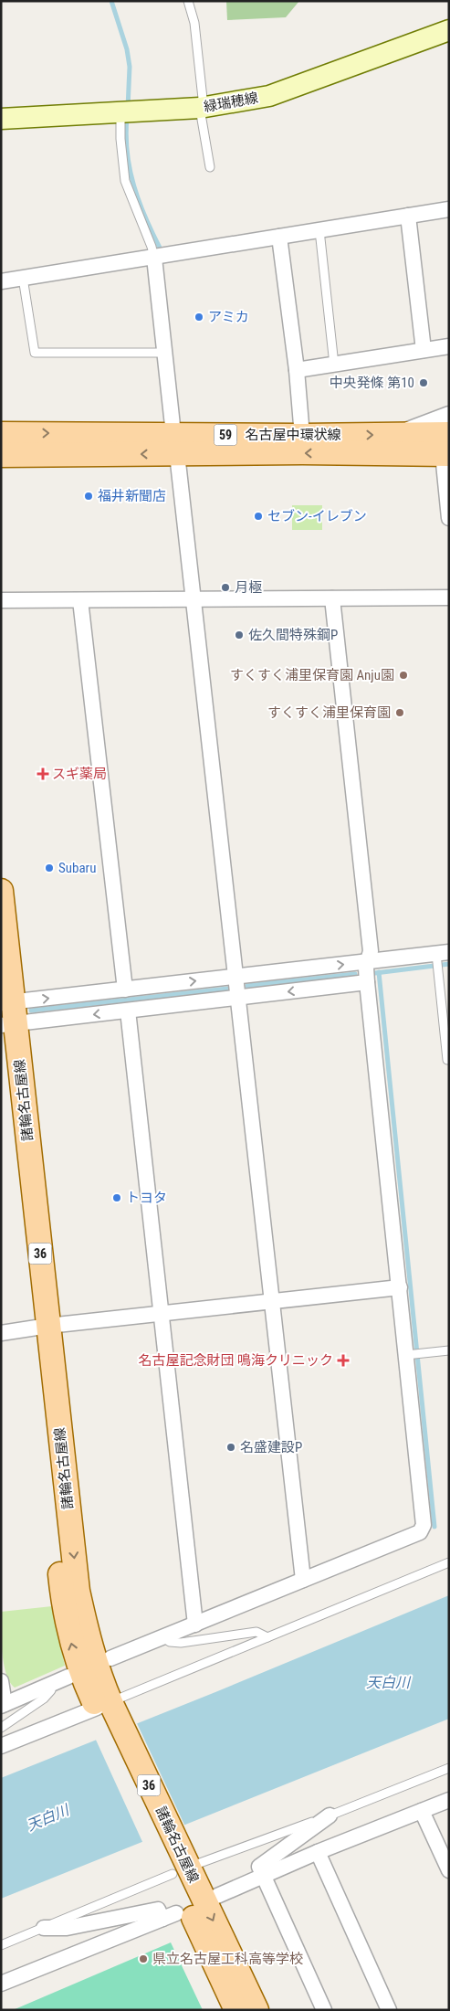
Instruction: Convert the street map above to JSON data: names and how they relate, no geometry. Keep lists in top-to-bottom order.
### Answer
{
  "streets": {
    "main road": [
      "緑瑞穂線",
      "59",
      "名古屋中環状線",
      "諸輪名古屋線",
      "36"
    ]
  },
  "water": ["天白川"],
  "places": {
    "other": [
      "アミカ",
      "中央発條 第10",
      "福井新聞店",
      "セブン-イレブン",
      "月極",
      "佐久間特殊鋼P",
      "すくすく浦里保育園 Anju園",
      "すくすく浦里保育園",
      "Subaru",
      "トヨタ",
      "名盛建設P",
      "県立名古屋工科高等学校"
    ],
    "health": ["スギ薬局", "名古屋記念財団 鳴海クリニック"]
  }
}
